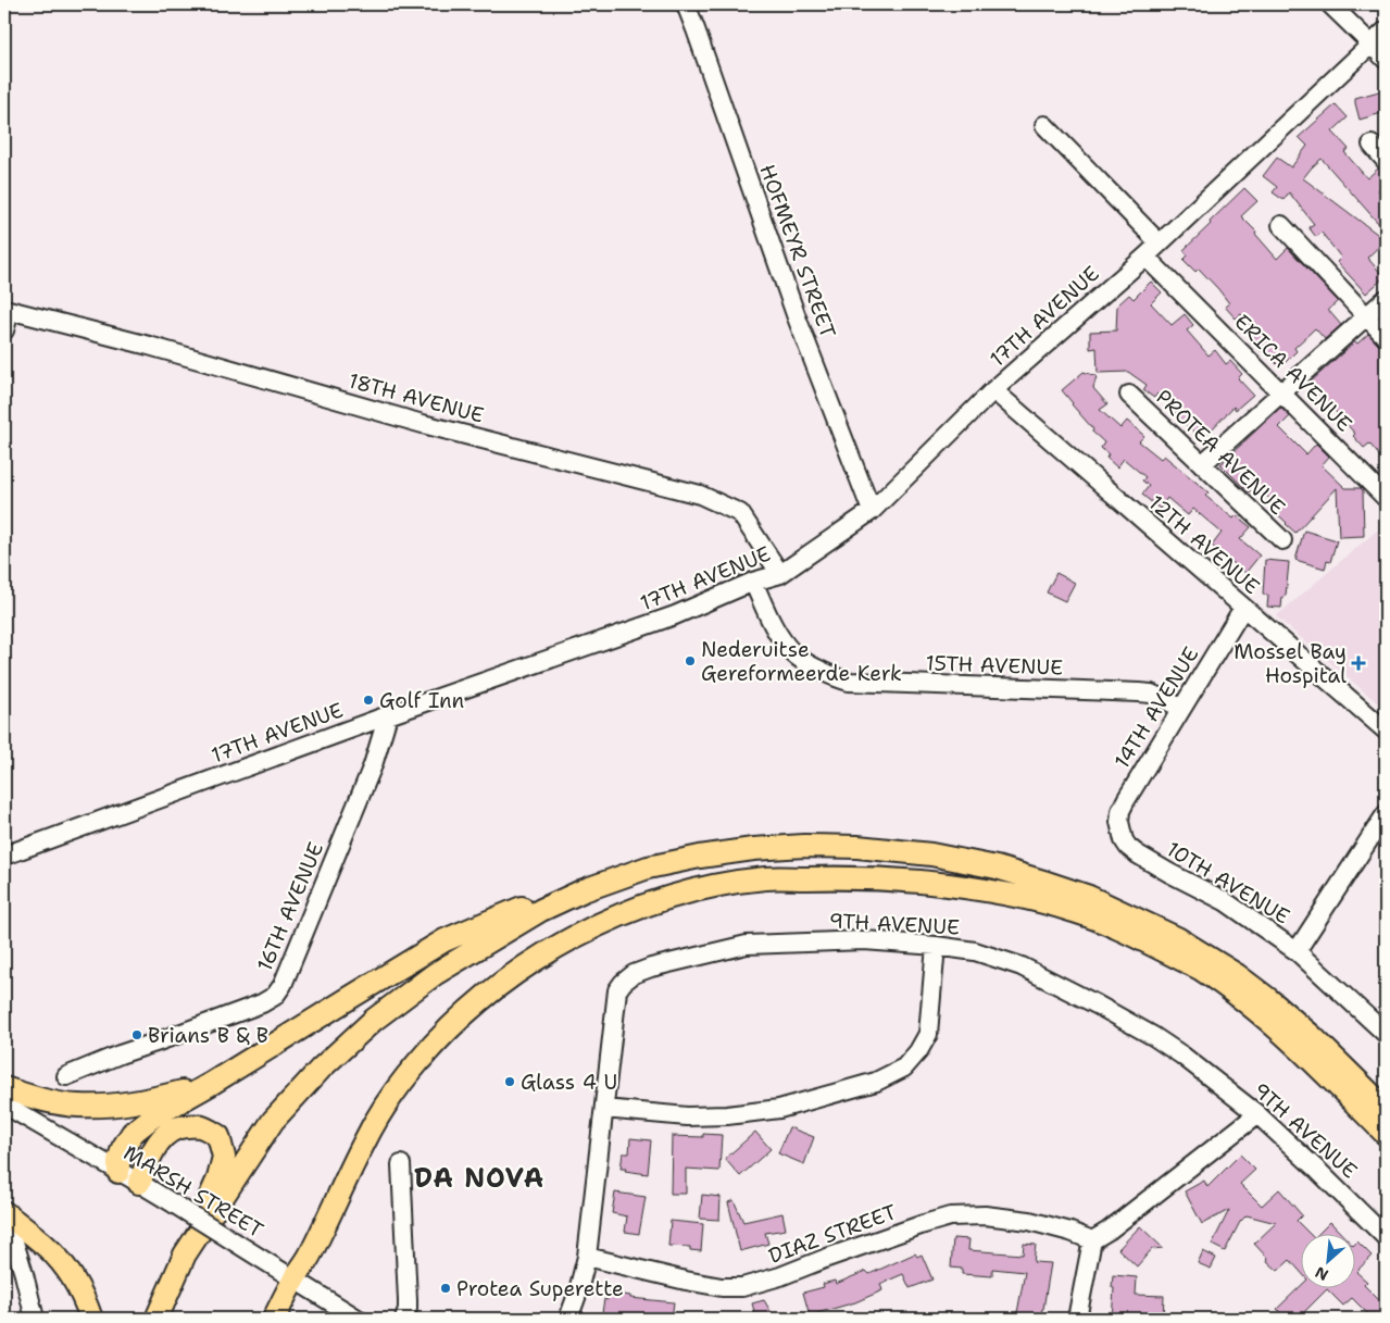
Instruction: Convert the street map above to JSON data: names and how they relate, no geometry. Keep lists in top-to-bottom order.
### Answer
{
  "streets": {
    "street": [
      "HOFMEYR STREET",
      "17TH AVENUE",
      "ERICA AVENUE",
      "18TH AVENUE",
      "PROTEA AVENUE",
      "12TH AVENUE",
      "15TH AVENUE",
      "14TH AVENUE",
      "10TH AVENUE",
      "16TH AVENUE",
      "9TH AVENUE",
      "MARSH STREET",
      "DIAZ STREET"
    ]
  },
  "crossings": [
    ["HOFMEYR STREET", "17TH AVENUE"],
    ["17TH AVENUE", "ERICA AVENUE"],
    ["17TH AVENUE", "18TH AVENUE"],
    ["17TH AVENUE", "12TH AVENUE"],
    ["17TH AVENUE", "15TH AVENUE"],
    ["17TH AVENUE", "16TH AVENUE"],
    ["12TH AVENUE", "14TH AVENUE"],
    ["15TH AVENUE", "14TH AVENUE"],
    ["14TH AVENUE", "10TH AVENUE"],
    ["9TH AVENUE", "DIAZ STREET"]
  ],
  "districts": ["DA NOVA"],
  "places": {
    "other": [
      "Nederuitse Gereformeerde Kerk",
      "Golf Inn",
      "Brians B & B",
      "Glass 4 U",
      "Protea Superette"
    ],
    "health": ["Mossel Bay Hospital"]
  },
  "north": "bottom left"
}
